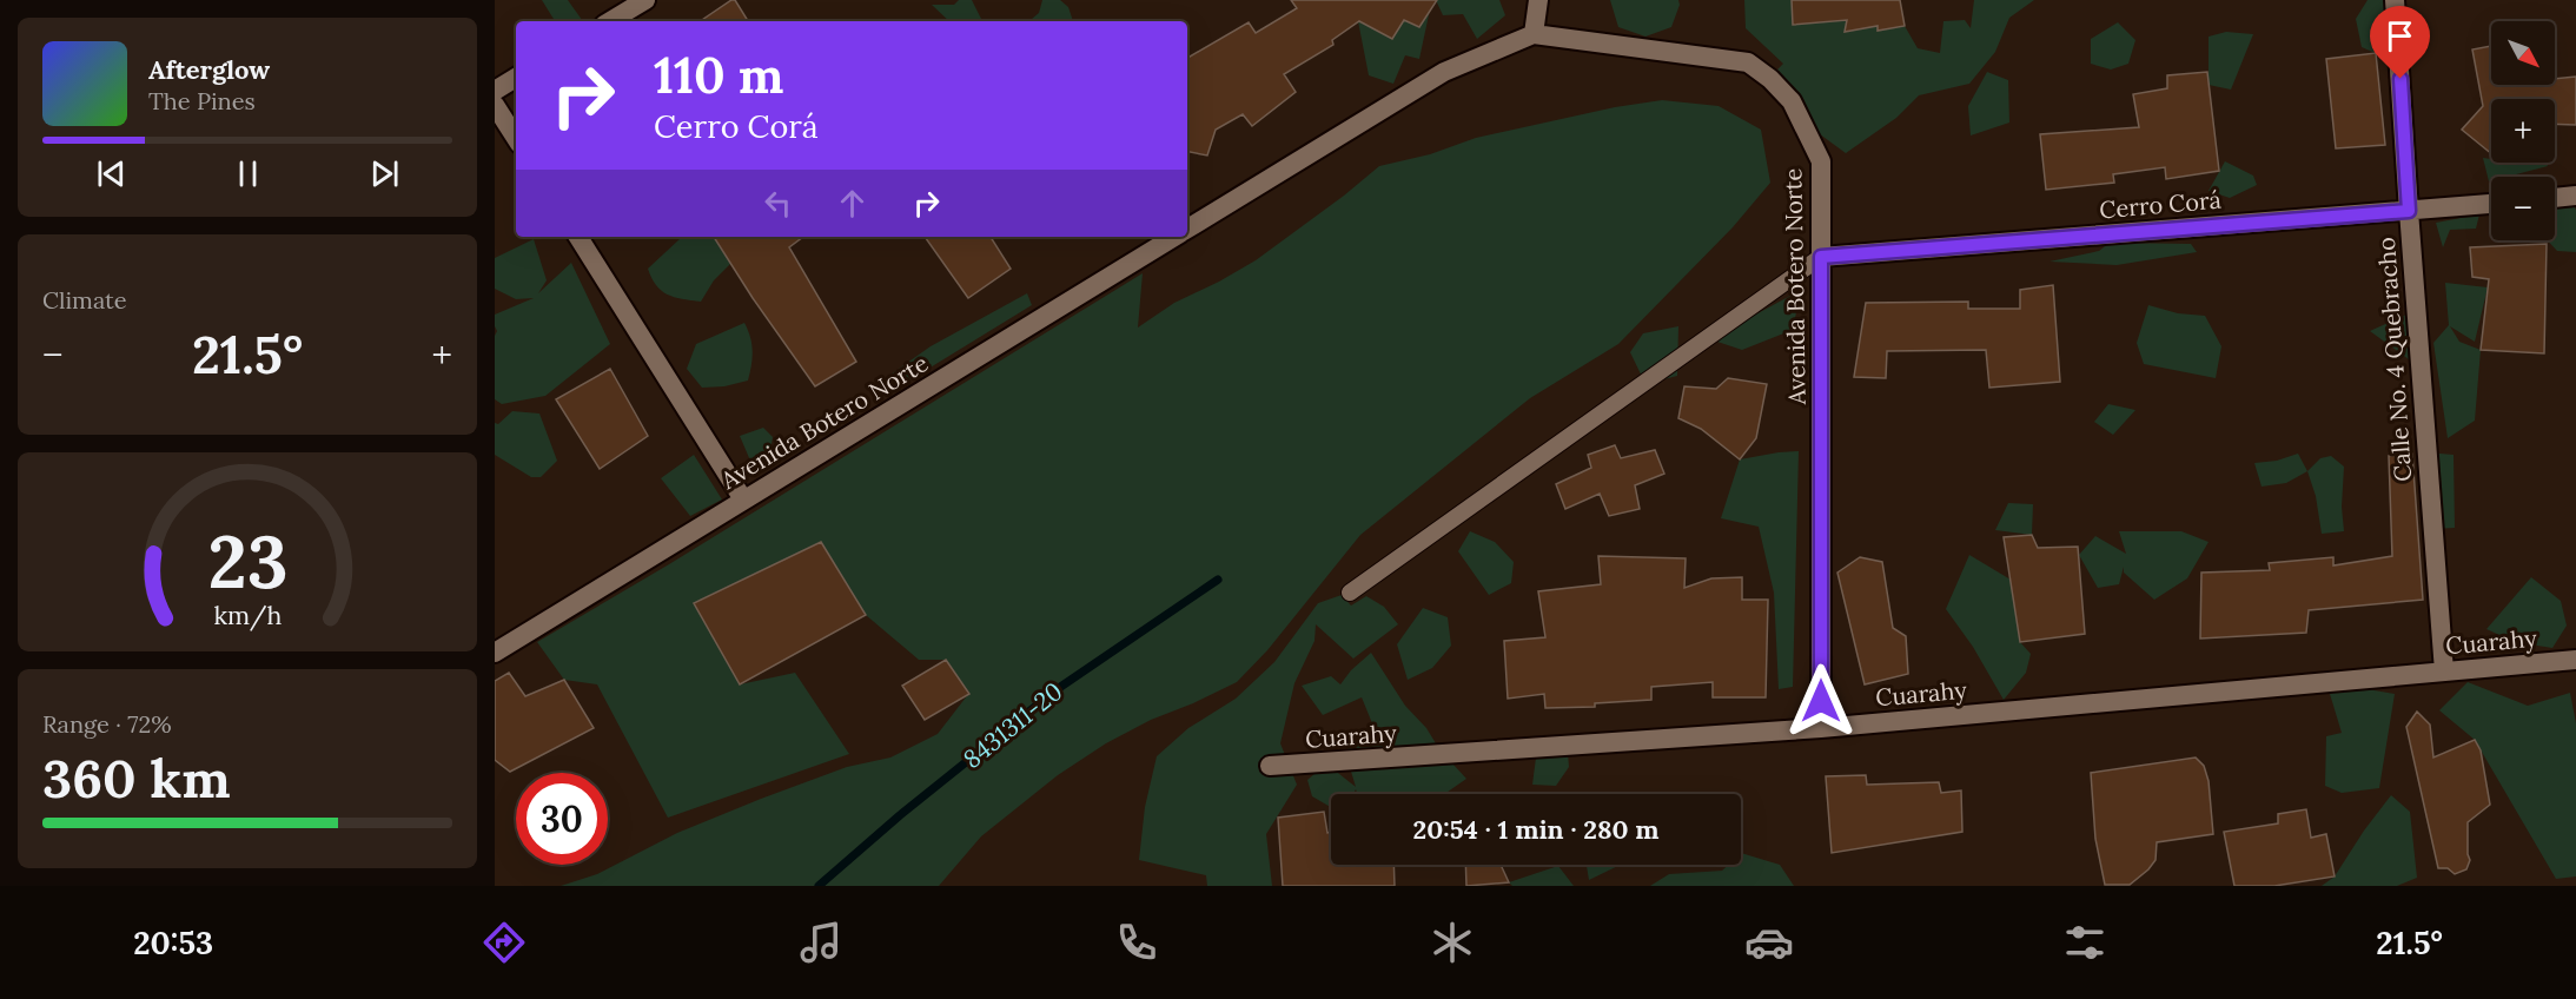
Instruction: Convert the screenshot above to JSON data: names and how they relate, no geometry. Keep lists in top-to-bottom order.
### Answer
{
  "streets": {
    "street": [
      "Cerro Corá",
      "Avenida Botero Norte",
      "Calle No. 4 Quebracho",
      "Cuarahy"
    ]
  },
  "crossings": [
    ["Cerro Corá", "Avenida Botero Norte"],
    ["Cerro Corá", "Calle No. 4 Quebracho"],
    ["Avenida Botero Norte", "Cuarahy"],
    ["Calle No. 4 Quebracho", "Cuarahy"]
  ],
  "water": ["8431311-20"],
  "north": "bottom right",
  "page": {
    "map_buttons": ["+", "−"],
    "turn": ["110 m", "Cerro Corá"],
    "song": ["Afterglow", "The Pines"],
    "tile": [
      "Climate",
      ["Range · 72%", "360 km"]
    ],
    "heat": ["−", "21.5°", "+"],
    "limit": "30",
    "trip": "20:54 · 1 min · 280 m",
    "tabs": ["20:53", "21.5°"],
    "gauge": ["23", "km/h"]
  }
}
